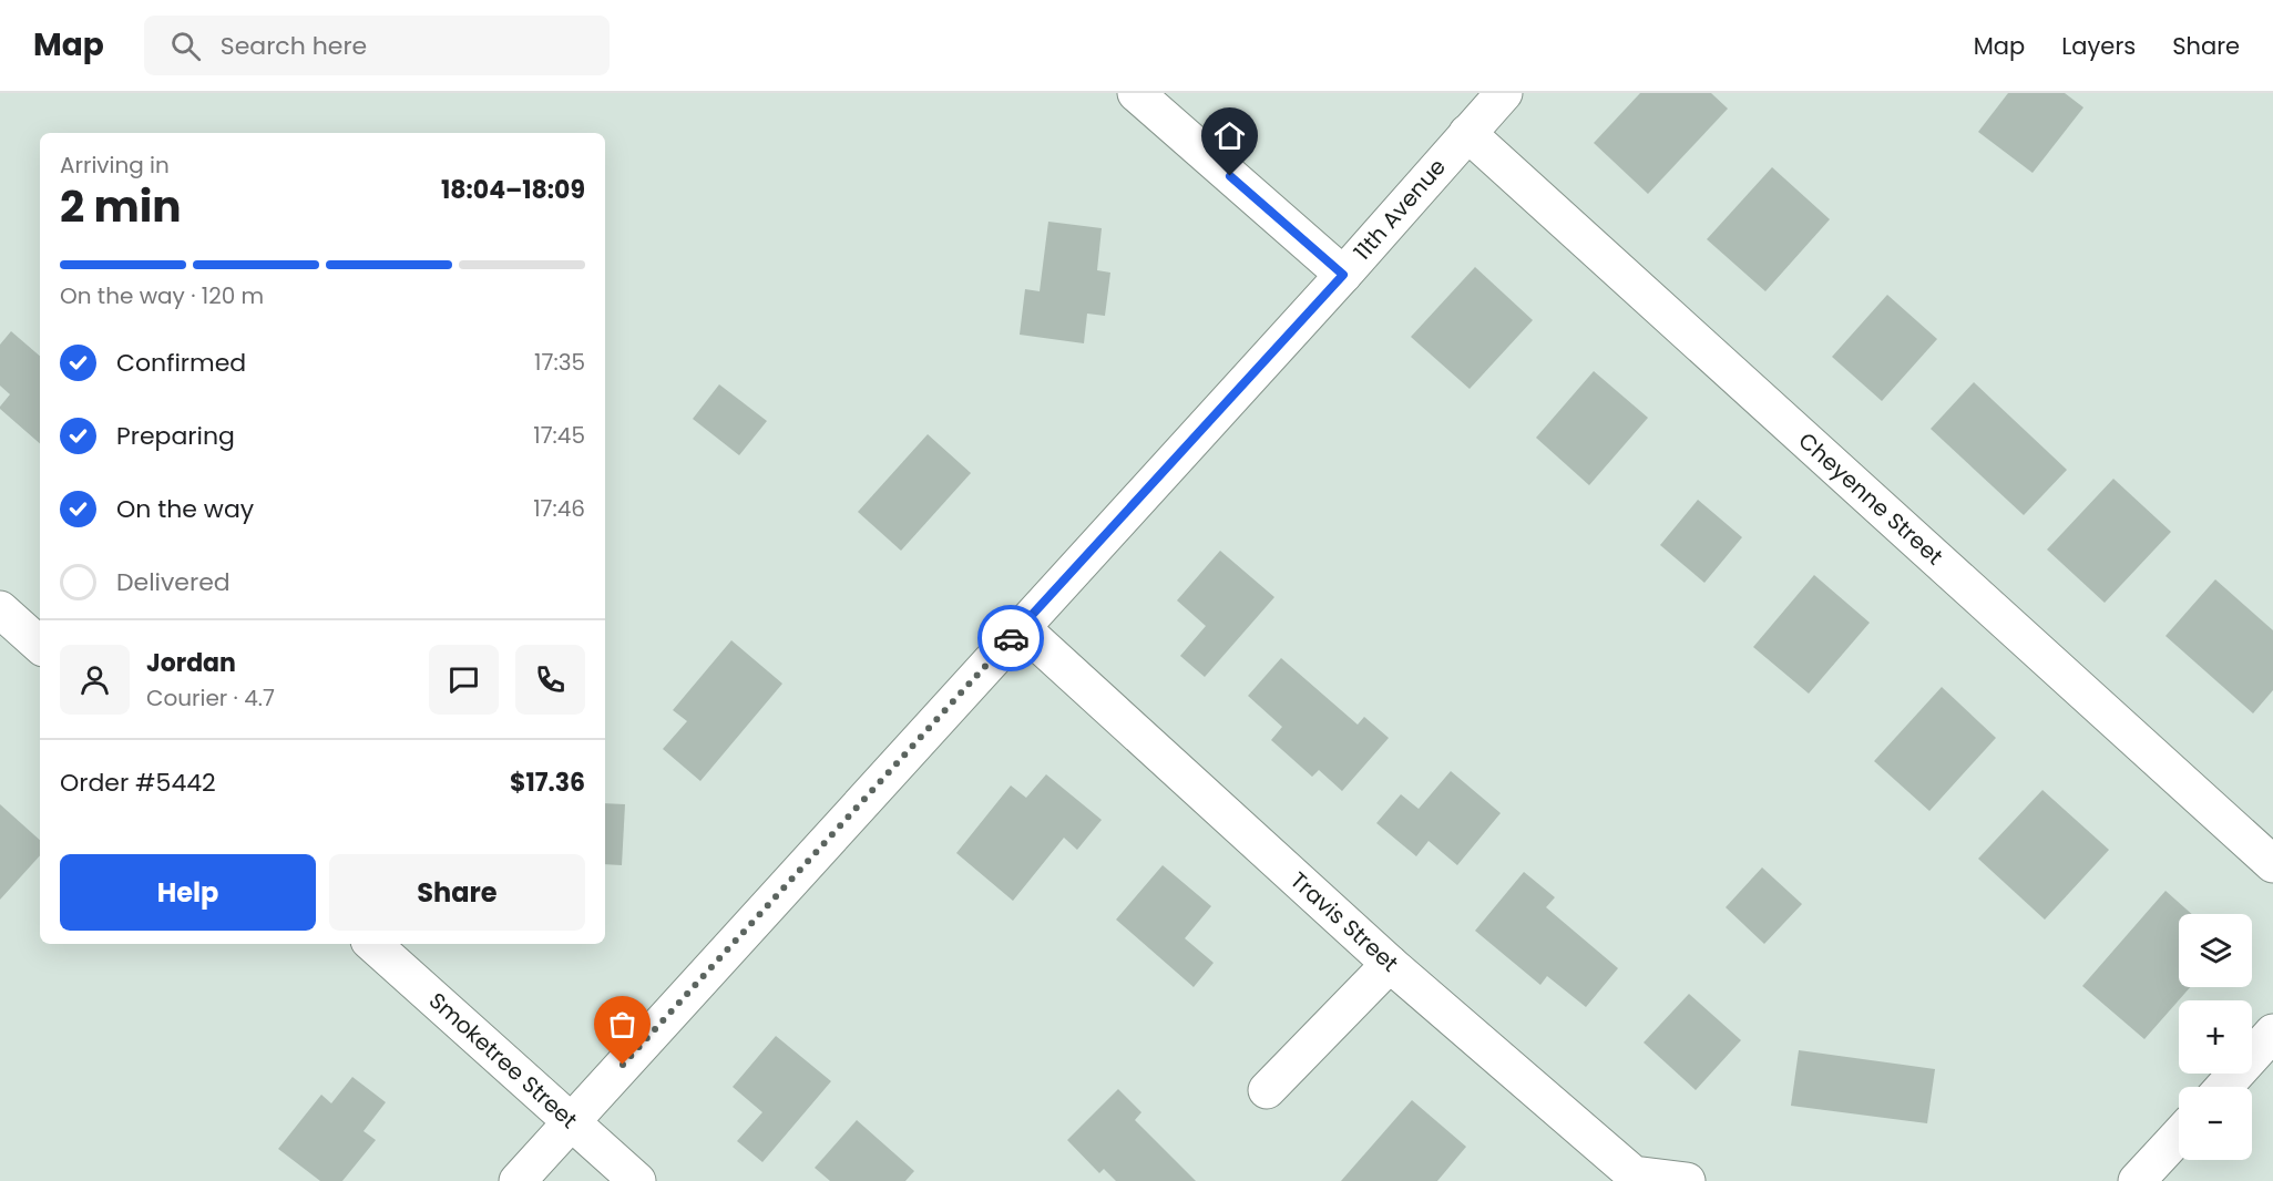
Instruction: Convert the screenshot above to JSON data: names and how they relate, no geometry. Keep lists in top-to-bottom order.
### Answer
{
  "streets": {
    "street": [
      "11th Avenue",
      "Cheyenne Street",
      "Travis Street",
      "Smoketree Street"
    ]
  },
  "crossings": [
    ["11th Avenue", "Cheyenne Street"],
    ["11th Avenue", "Travis Street"],
    ["11th Avenue", "Smoketree Street"]
  ],
  "page": {
    "header": "Map",
    "search": "Search here",
    "nav": ["Map", "Layers", "Share"],
    "heading": ["2 min", "Arriving in", "18:04–18:09"],
    "panel": [
      "Jordan",
      "Courier · 4.7",
      "Order #5442",
      "$17.36"
    ],
    "bar": "On the way · 120 m",
    "list": [
      ["Confirmed", "17:35"],
      ["Preparing", "17:45"],
      ["On the way", "17:46"],
      "Delivered"
    ],
    "buttons": ["Help", "Share"],
    "map_buttons": ["+", "−"]
  }
}
